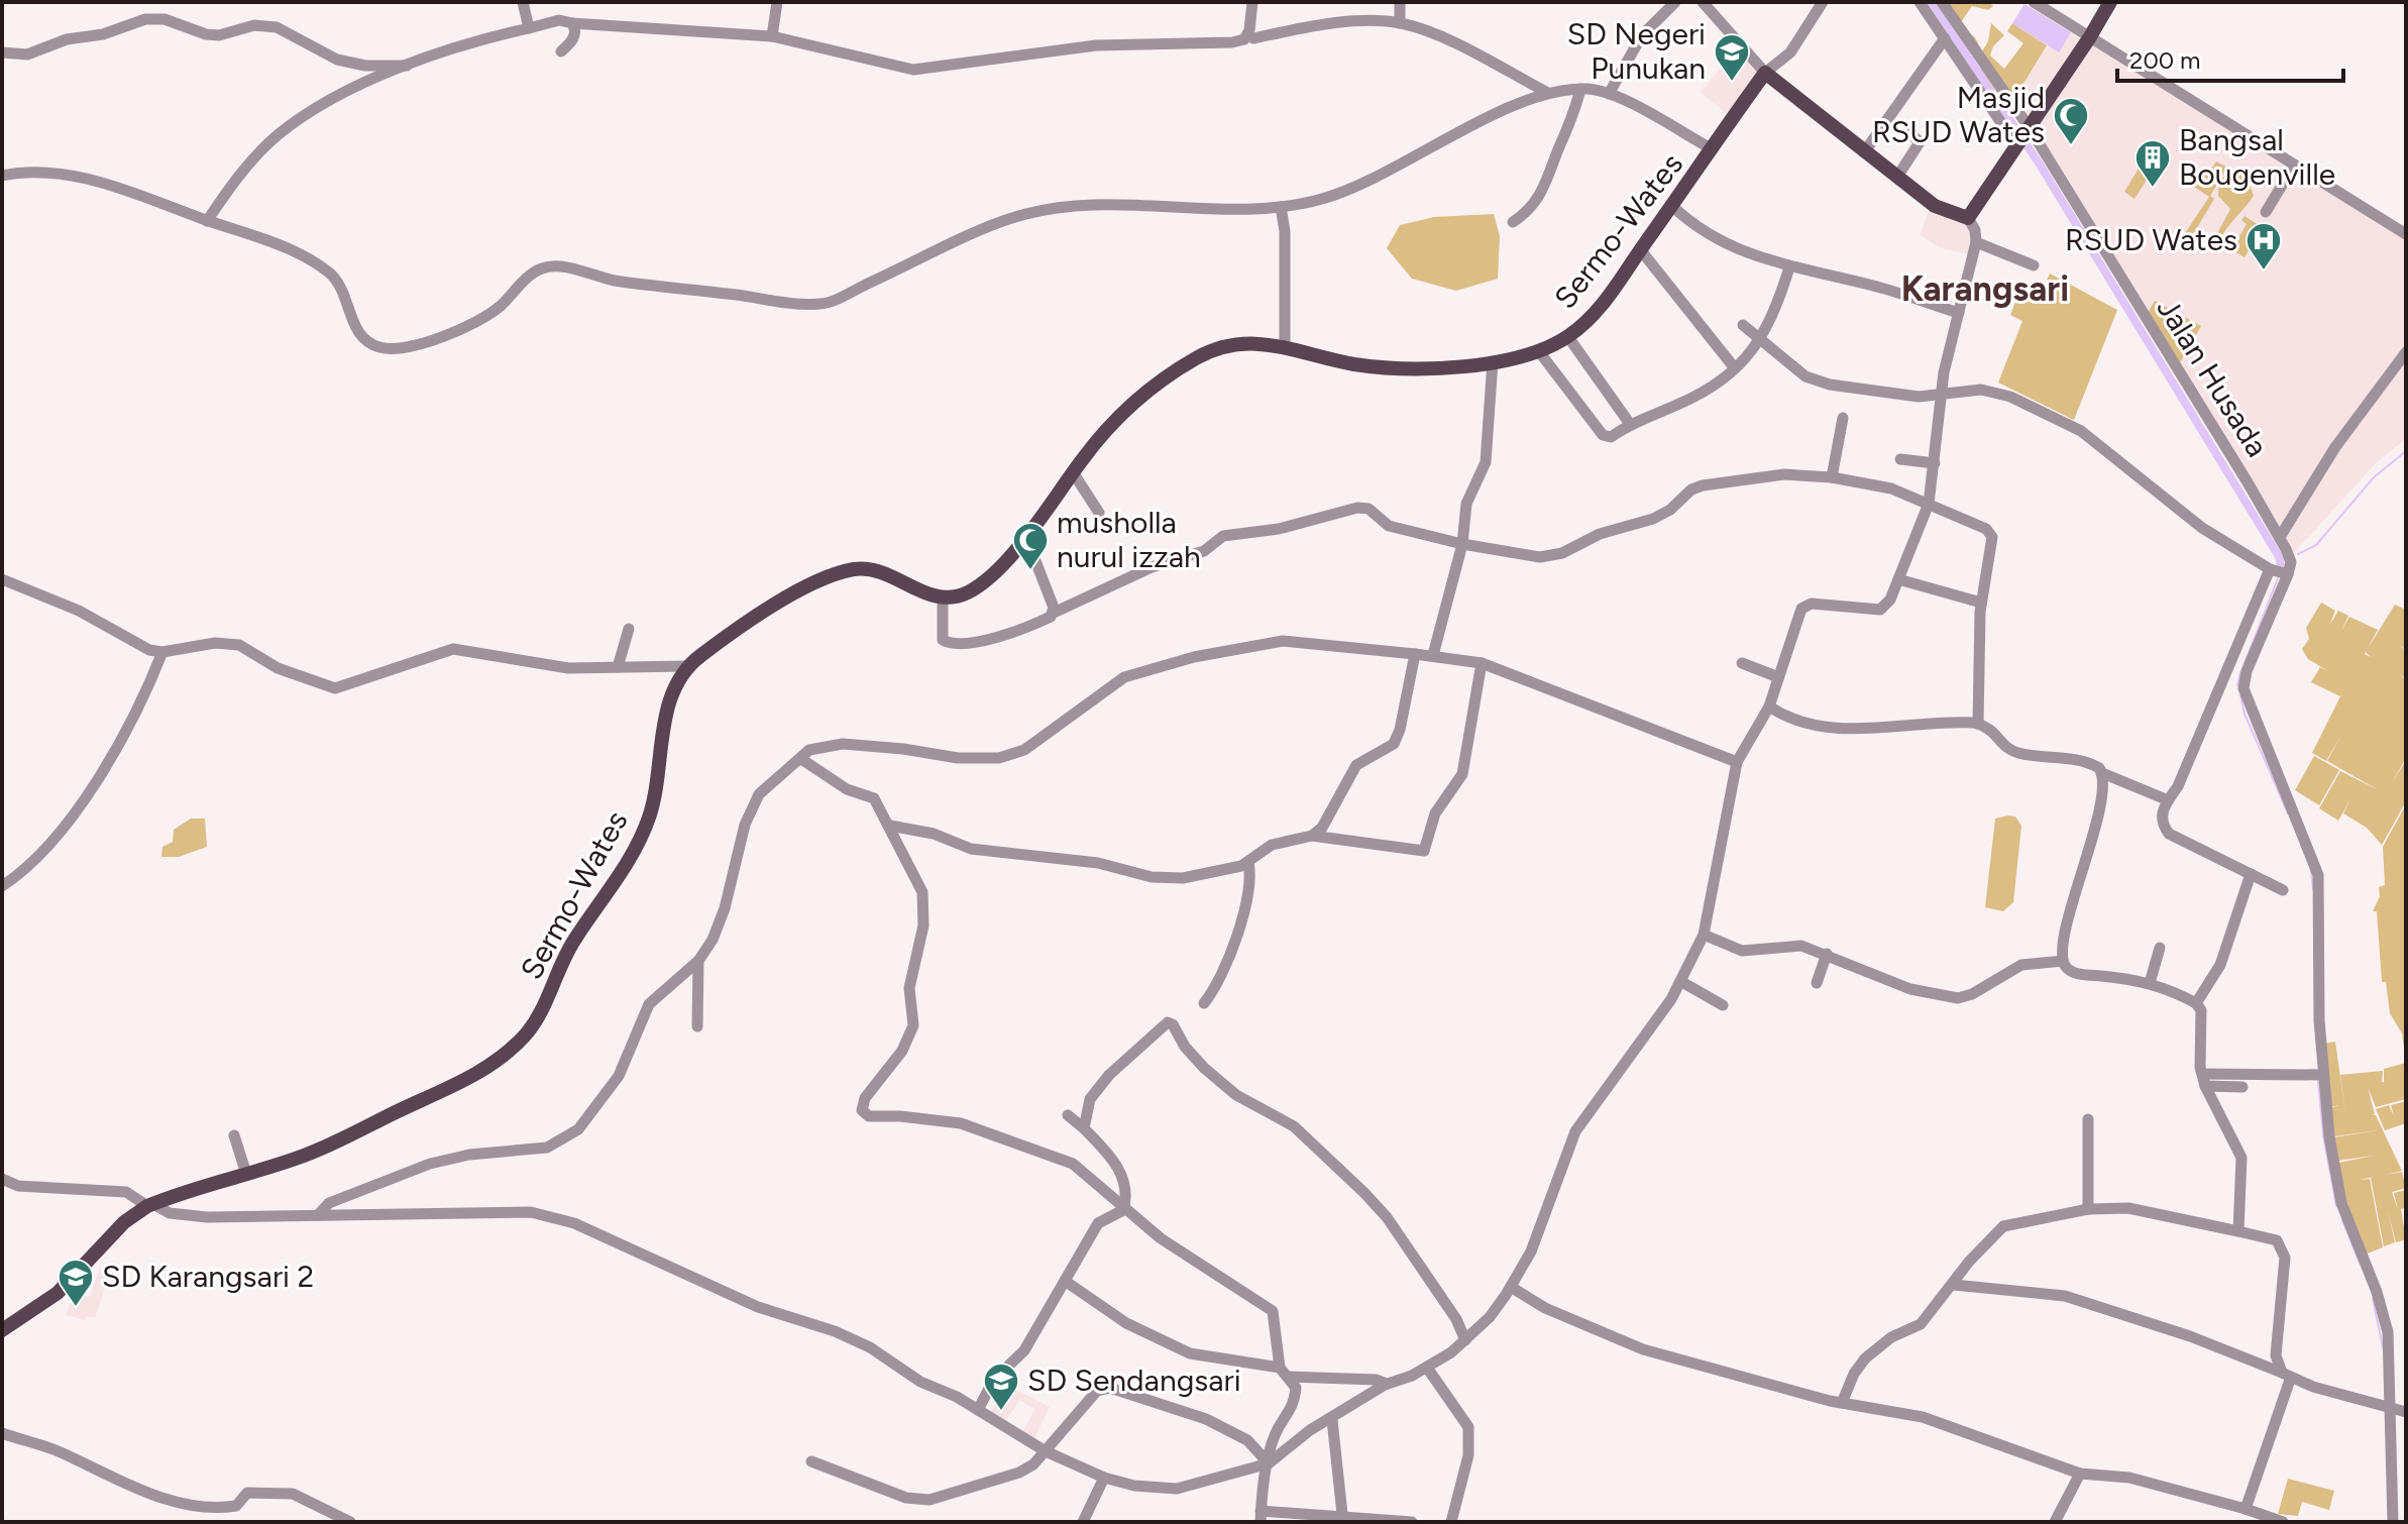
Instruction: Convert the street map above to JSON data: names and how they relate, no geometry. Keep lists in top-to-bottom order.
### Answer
{
  "streets": {
    "main road": ["Sermo-Wates"],
    "street": ["Jalan Husada"]
  },
  "districts": ["Karangsari"],
  "places": {
    "school or university": ["SD Negeri Punukan", "SD Karangsari 2", "SD Sendangsari"],
    "mosque": ["Masjid RSUD Wates", "musholla nurul izzah"],
    "building": ["Bangsal Bougenville"],
    "hospital": ["RSUD Wates"]
  },
  "scale_bar": "200 m"
}
